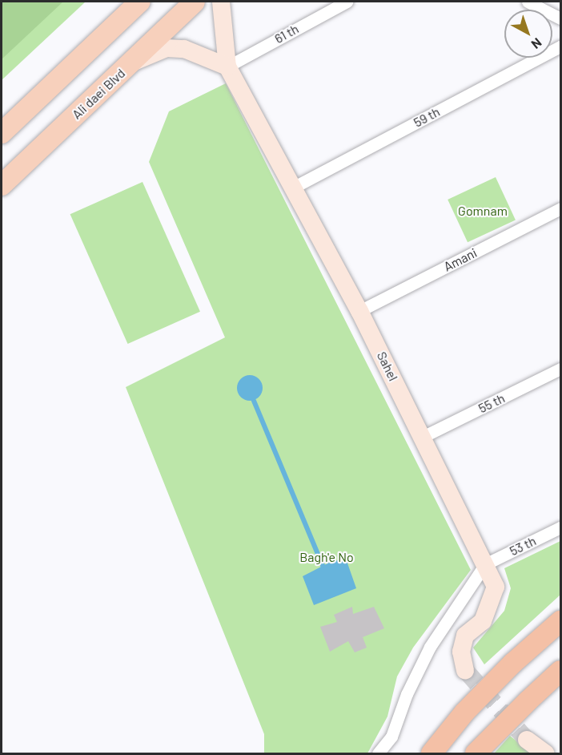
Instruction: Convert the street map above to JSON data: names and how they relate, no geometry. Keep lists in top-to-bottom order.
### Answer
{
  "streets": {
    "main road": ["Ali daei Blvd", "Sahel"],
    "street": [
      "61 th",
      "59 th",
      "Amani",
      "55 th",
      "53 th"
    ]
  },
  "crossings": [
    ["61 th", "Sahel"],
    ["59 th", "Sahel"],
    ["Amani", "Sahel"],
    ["Sahel", "55 th"],
    ["Sahel", "53 th"]
  ],
  "parks": ["Gomnam", "Bagh'e No"],
  "north": "bottom right"
}
